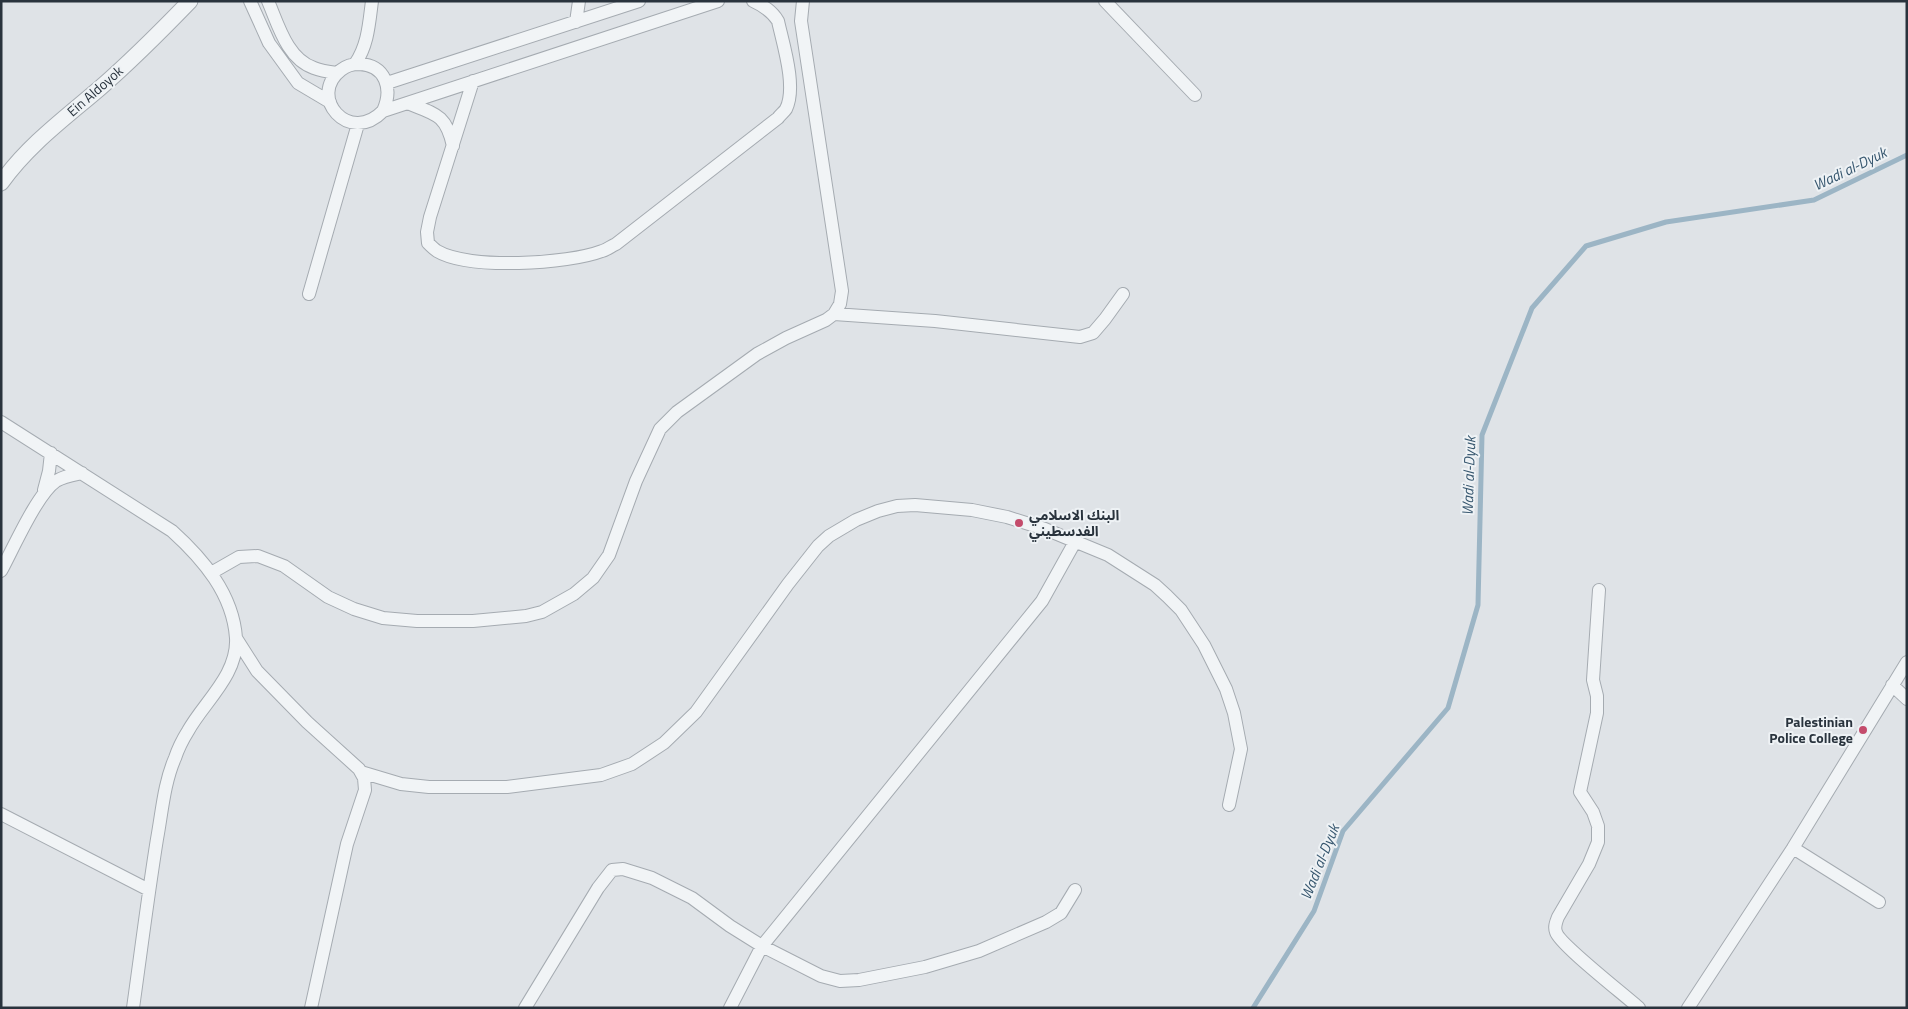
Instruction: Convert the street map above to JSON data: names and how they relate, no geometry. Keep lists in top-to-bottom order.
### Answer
{
  "streets": {
    "street": ["Ein Aldoyok"]
  },
  "water": ["Wadi al-Dyuk"],
  "places": ["البنك الاسلامي الفدسطيني", "Palestinian Police College"]
}
